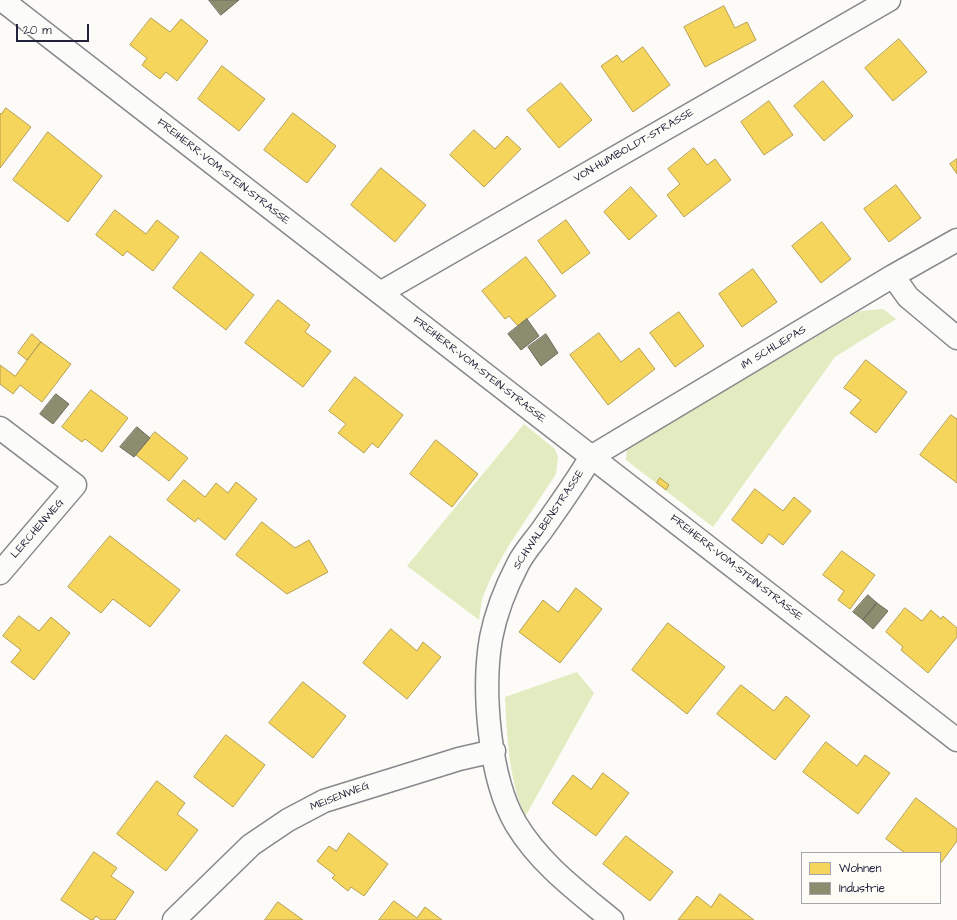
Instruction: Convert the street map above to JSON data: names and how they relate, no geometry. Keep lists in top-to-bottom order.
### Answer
{
  "streets": {
    "street": [
      "VON-HUMBOLDT-STRASSE",
      "FREIHERR-VOM-STEIN-STRASSE",
      "IM SCHLIEPAS",
      "SCHWALBENSTRASSE",
      "LERCHENWEG",
      "MEISENWEG"
    ]
  },
  "crossings": [
    ["VON-HUMBOLDT-STRASSE", "FREIHERR-VOM-STEIN-STRASSE"],
    ["FREIHERR-VOM-STEIN-STRASSE", "IM SCHLIEPAS"],
    ["FREIHERR-VOM-STEIN-STRASSE", "SCHWALBENSTRASSE"],
    ["IM SCHLIEPAS", "SCHWALBENSTRASSE"],
    ["SCHWALBENSTRASSE", "MEISENWEG"]
  ],
  "legend": ["Wohnen", "Industrie"],
  "scale_bar": "20 m"
}
